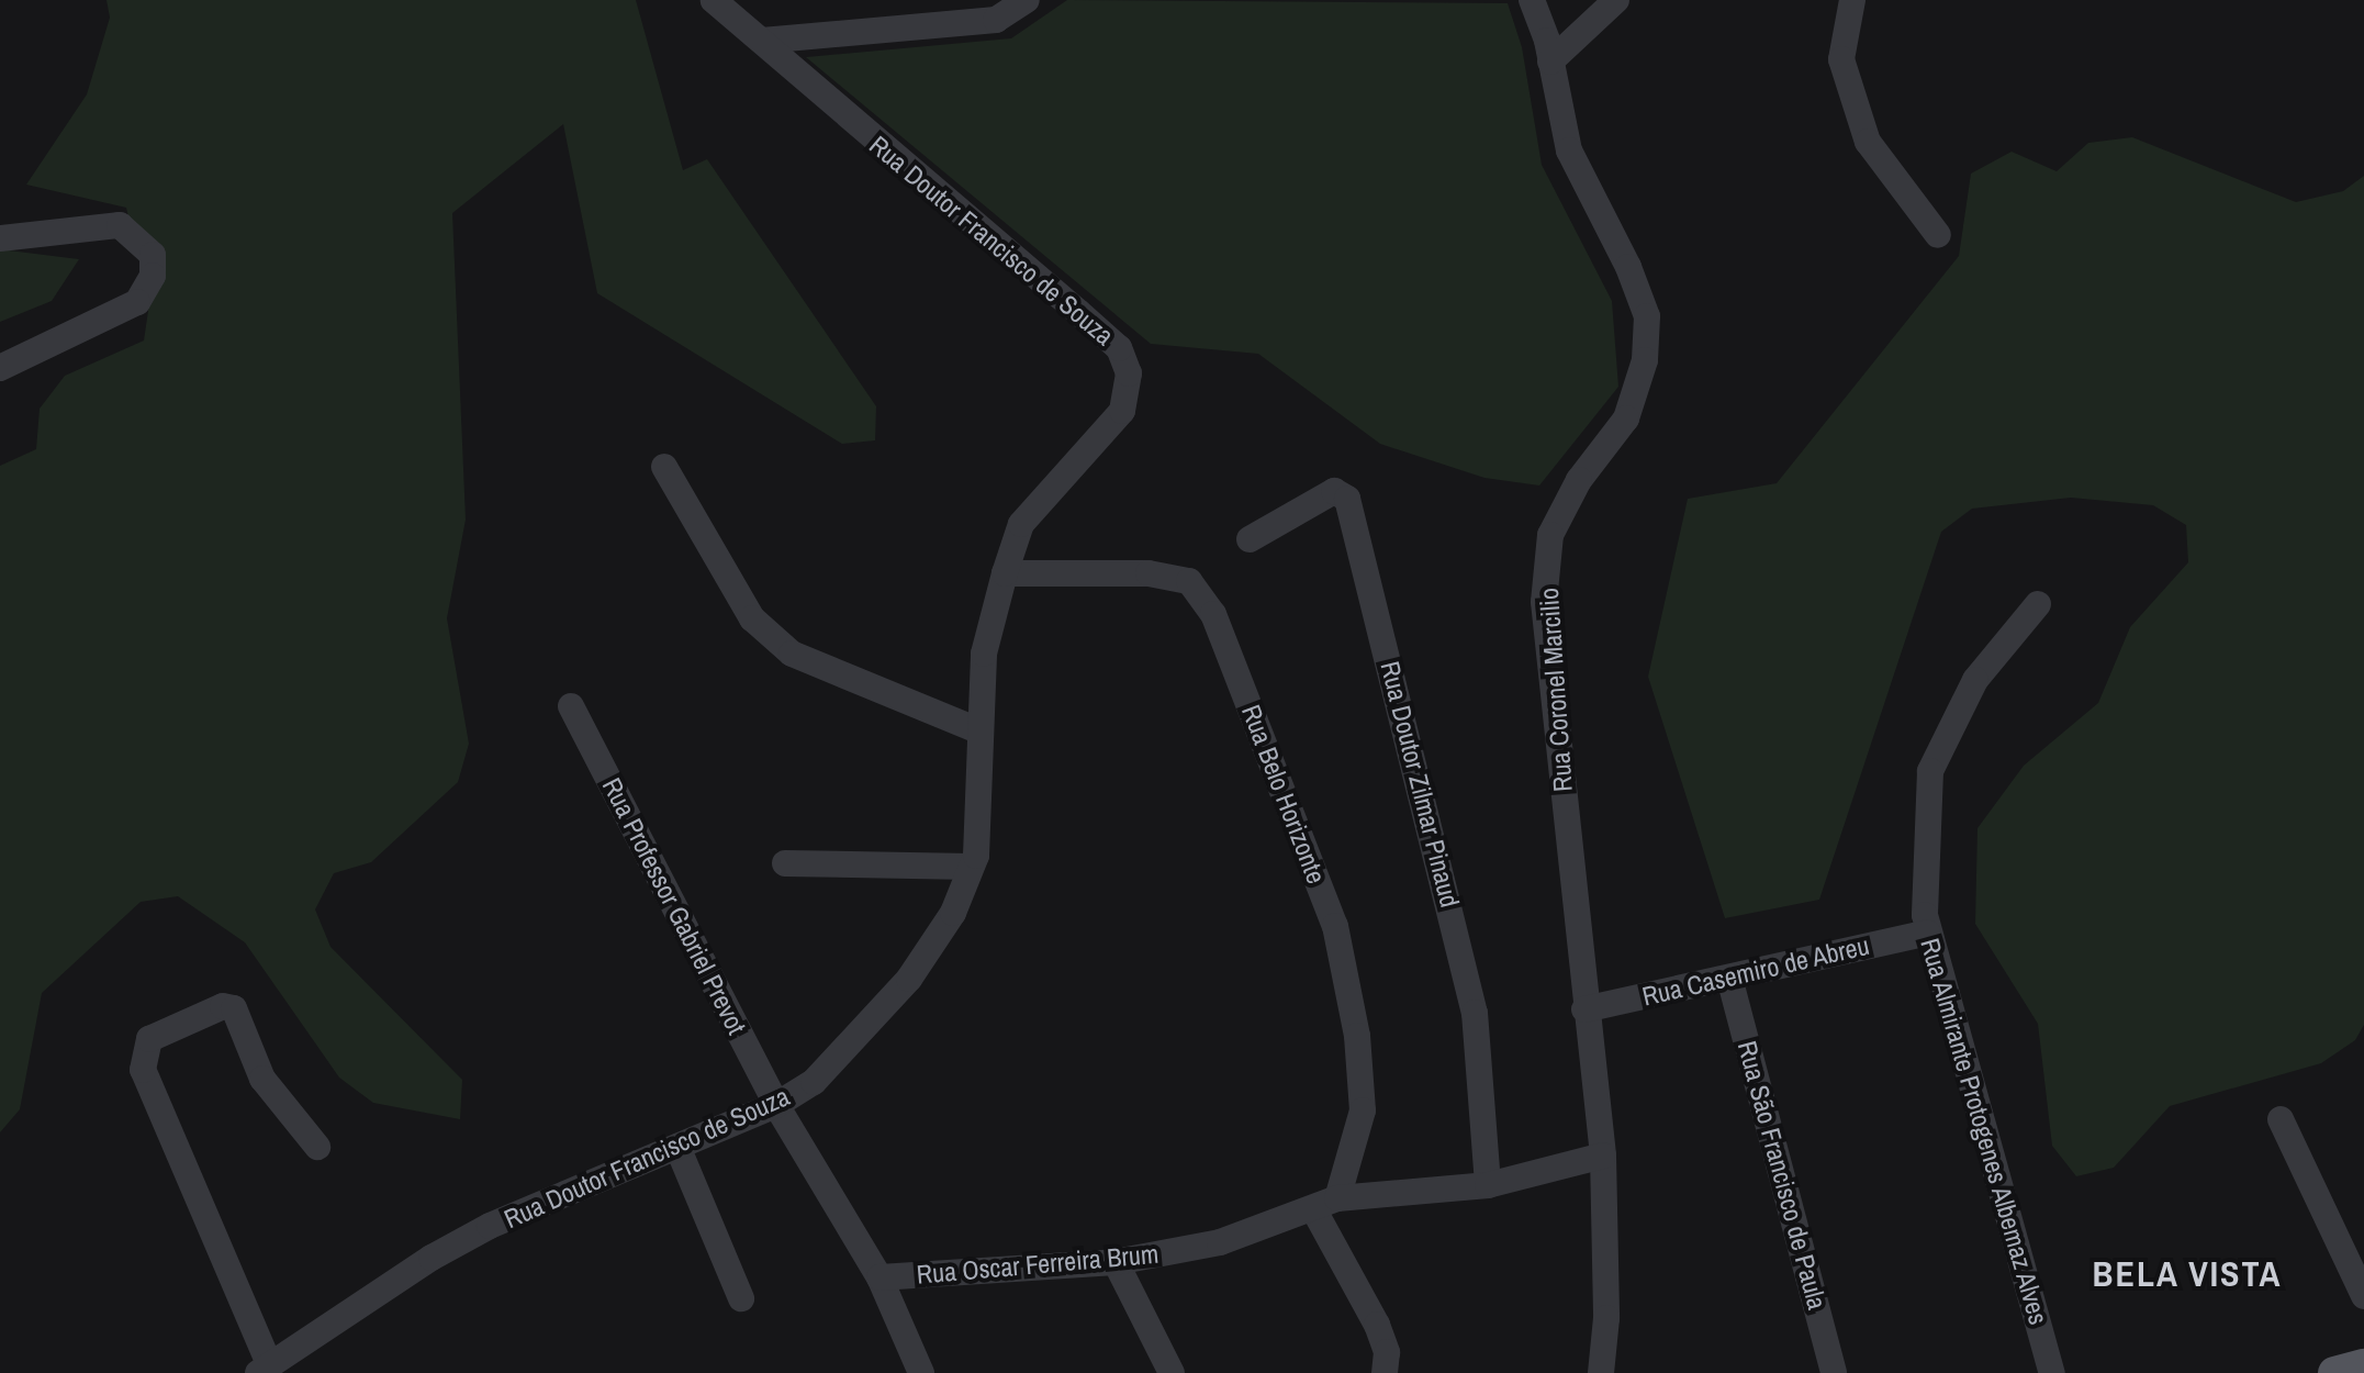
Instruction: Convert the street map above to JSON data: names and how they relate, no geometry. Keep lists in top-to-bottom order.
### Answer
{
  "streets": {
    "street": [
      "Rua Doutor Francisco de Souza",
      "Rua Coronel Marcilio",
      "Rua Doutor Zilmar Pinaud",
      "Rua Belo Horizonte",
      "Rua Professor Gabriel Prevot",
      "Rua Casemiro de Abreu",
      "Rua Almirante Protogenes Albemaz Alves",
      "Rua São Francisco de Paula",
      "Rua Oscar Ferreira Brum"
    ]
  },
  "crossings": [
    ["Rua Doutor Francisco de Souza", "Rua Belo Horizonte"],
    ["Rua Doutor Francisco de Souza", "Rua Professor Gabriel Prevot"],
    ["Rua Coronel Marcilio", "Rua Casemiro de Abreu"],
    ["Rua Coronel Marcilio", "Rua Oscar Ferreira Brum"],
    ["Rua Doutor Zilmar Pinaud", "Rua Oscar Ferreira Brum"],
    ["Rua Belo Horizonte", "Rua Oscar Ferreira Brum"],
    ["Rua Professor Gabriel Prevot", "Rua Oscar Ferreira Brum"],
    ["Rua Casemiro de Abreu", "Rua Almirante Protogenes Albemaz Alves"],
    ["Rua Casemiro de Abreu", "Rua São Francisco de Paula"]
  ],
  "districts": ["BELA VISTA"]
}
